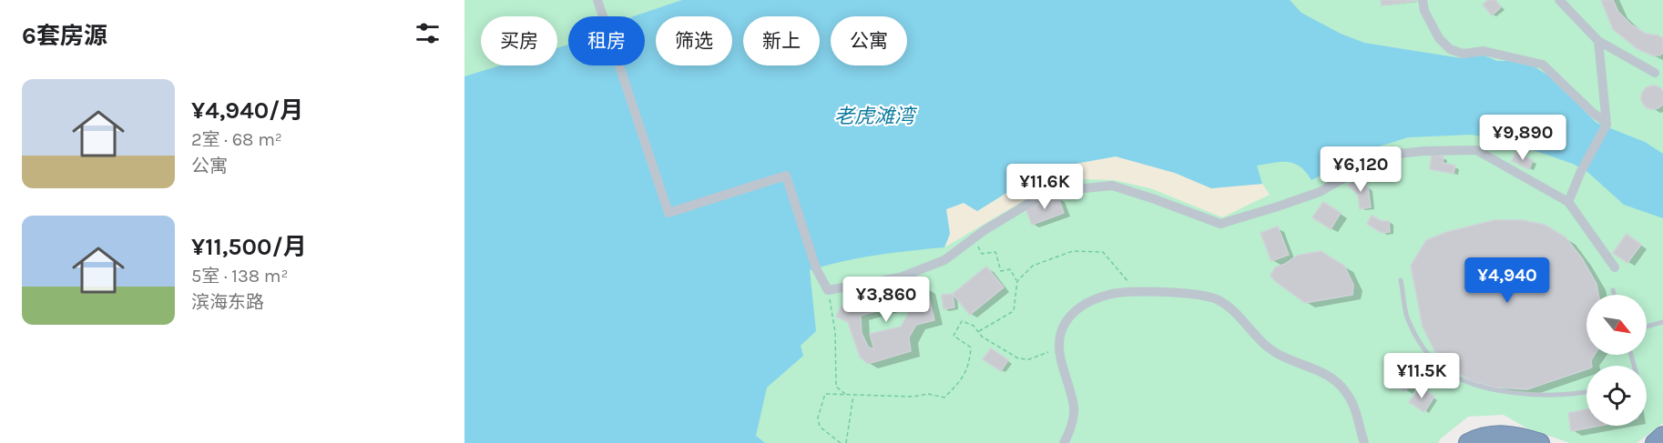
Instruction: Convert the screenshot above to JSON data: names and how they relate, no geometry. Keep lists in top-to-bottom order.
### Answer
{
  "water": ["老虎滩湾"],
  "north": "bottom right",
  "page": {
    "heading": "6套房源",
    "chip": [
      "买房",
      "租房",
      "筛选",
      "新上",
      "公寓"
    ],
    "list": [
      {
        "name": "¥4,940/月",
        "note": "2室 · 68 m² · 公寓"
      },
      {
        "name": "¥11,500/月",
        "note": "5室 · 138 m² · 滨海东路"
      }
    ],
    "price": [
      "¥9,890",
      "¥6,120",
      "¥11.6K",
      "¥4,940",
      "¥3,860",
      "¥11.5K"
    ]
  }
}
